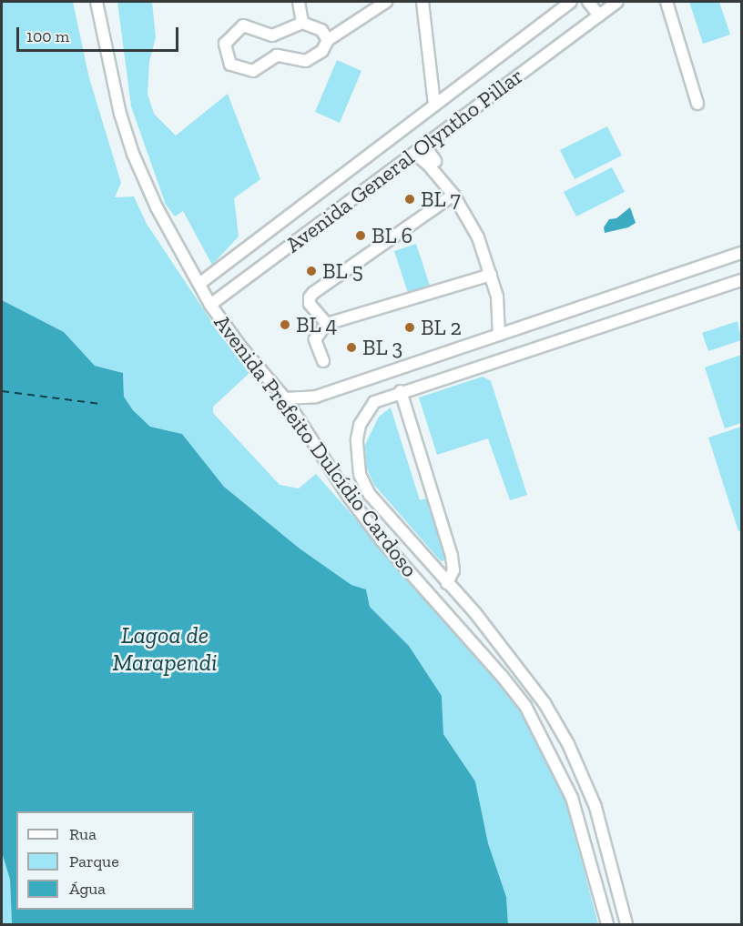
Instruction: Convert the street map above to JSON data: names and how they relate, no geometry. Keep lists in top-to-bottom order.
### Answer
{
  "streets": {
    "street": ["Avenida General Olyntho Pillar", "Avenida Prefeito Dulcídio Cardoso"]
  },
  "crossings": [
    ["Avenida General Olyntho Pillar", "Avenida Prefeito Dulcídio Cardoso"]
  ],
  "water": ["Lagoa de Marapendi"],
  "places": [
    "BL 7",
    "BL 6",
    "BL 5",
    "BL 4",
    "BL 2",
    "BL 3"
  ],
  "legend": ["Rua", "Parque", "Água"],
  "scale_bar": "100 m"
}
